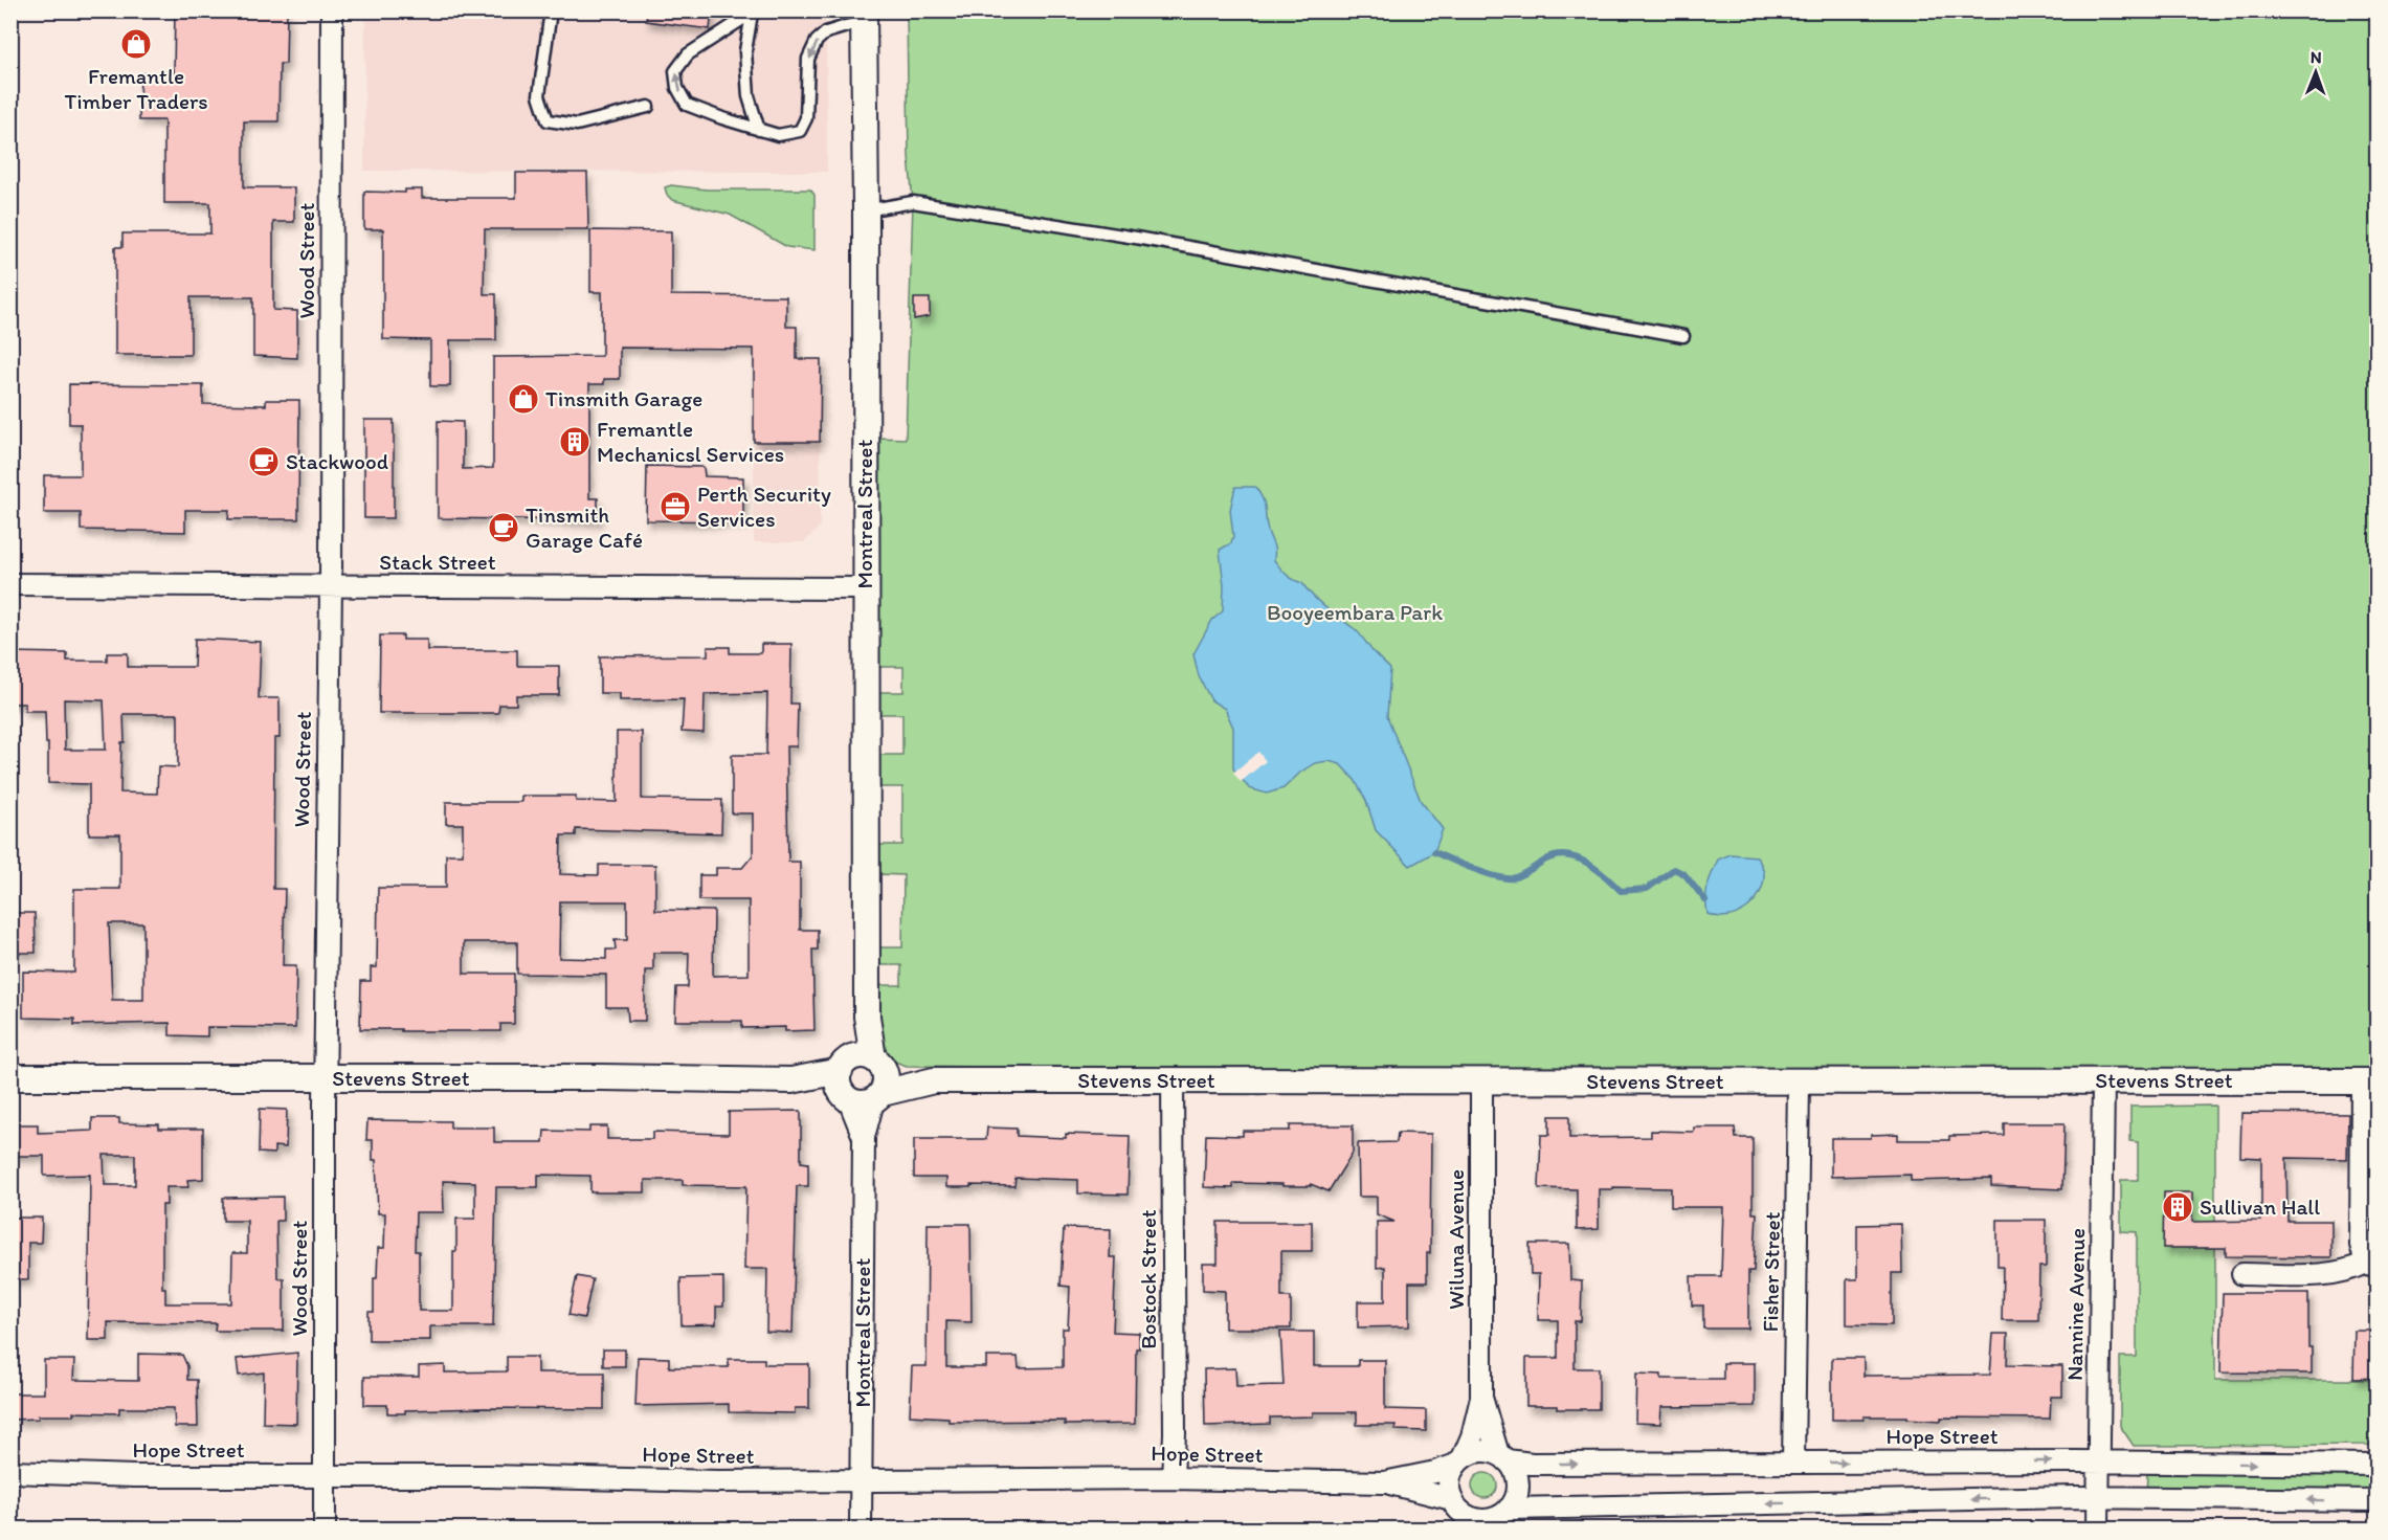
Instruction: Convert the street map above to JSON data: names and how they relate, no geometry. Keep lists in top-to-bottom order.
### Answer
{
  "streets": {
    "street": [
      "Wood Street",
      "Montreal Street",
      "Stack Street",
      "Stevens Street",
      "Wiluna Avenue",
      "Fisher Street",
      "Bostock Street",
      "Nannine Avenue",
      "Hope Street"
    ]
  },
  "crossings": [
    ["Wood Street", "Stack Street"],
    ["Wood Street", "Stevens Street"],
    ["Wood Street", "Hope Street"],
    ["Montreal Street", "Stack Street"],
    ["Montreal Street", "Stevens Street"],
    ["Montreal Street", "Hope Street"],
    ["Stevens Street", "Wiluna Avenue"],
    ["Stevens Street", "Fisher Street"],
    ["Stevens Street", "Bostock Street"],
    ["Stevens Street", "Nannine Avenue"],
    ["Wiluna Avenue", "Hope Street"],
    ["Fisher Street", "Hope Street"],
    ["Bostock Street", "Hope Street"],
    ["Nannine Avenue", "Hope Street"]
  ],
  "parks": ["Booyeembara Park"],
  "places": {
    "shop": ["Fremantle Timber Traders", "Tinsmith Garage"],
    "building": ["Fremantle Mechanicsl Services", "Sullivan Hall"],
    "cafe": ["Stackwood", "Tinsmith Garage Café"],
    "office": ["Perth Security Services"]
  },
  "north": "top"
}
